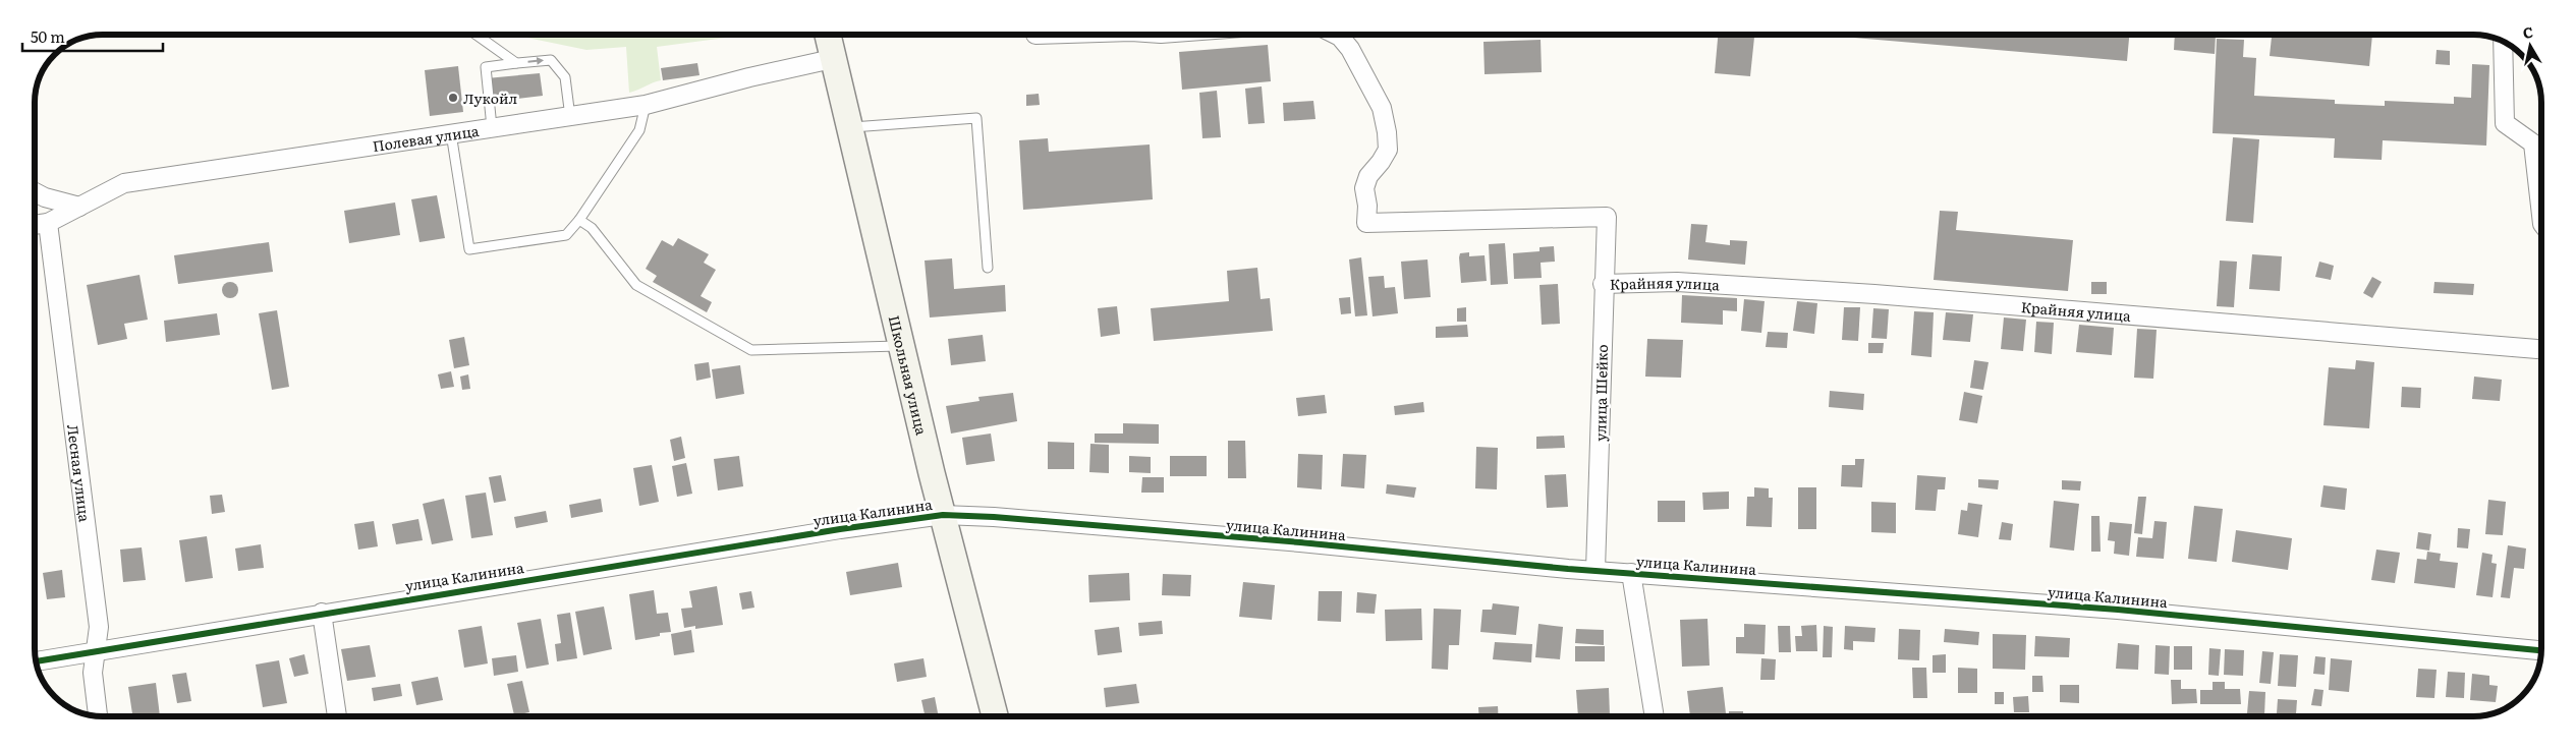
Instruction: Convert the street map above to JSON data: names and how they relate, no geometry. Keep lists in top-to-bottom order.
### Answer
{
  "streets": {
    "street": [
      "Полевая улица",
      "Крайняя улица",
      "Школьная улица",
      "улица Шейко",
      "Лесная улица",
      "улица Калинина"
    ]
  },
  "crossings": [
    ["Полевая улица", "Школьная улица"],
    ["Полевая улица", "Лесная улица"],
    ["Крайняя улица", "улица Шейко"],
    ["Школьная улица", "улица Калинина"],
    ["улица Шейко", "улица Калинина"],
    ["Лесная улица", "улица Калинина"]
  ],
  "places": ["Лукойл"],
  "scale_bar": "50 m",
  "north": "top"
}
